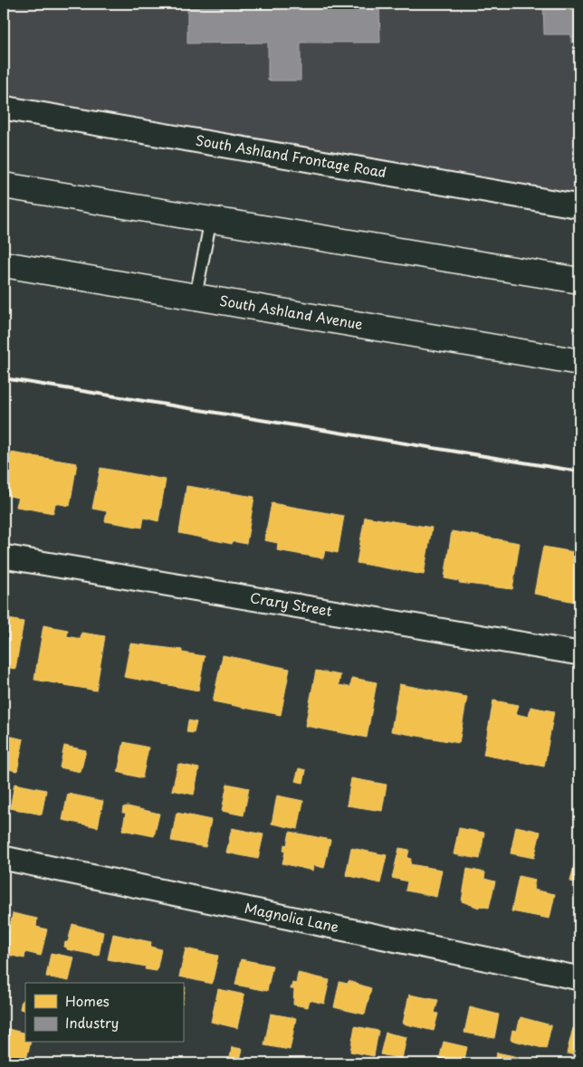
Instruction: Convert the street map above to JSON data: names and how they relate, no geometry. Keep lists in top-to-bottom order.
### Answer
{
  "streets": {
    "main road": ["South Ashland Avenue"],
    "street": ["South Ashland Frontage Road", "Crary Street", "Magnolia Lane"]
  },
  "legend": ["Homes", "Industry"]
}
